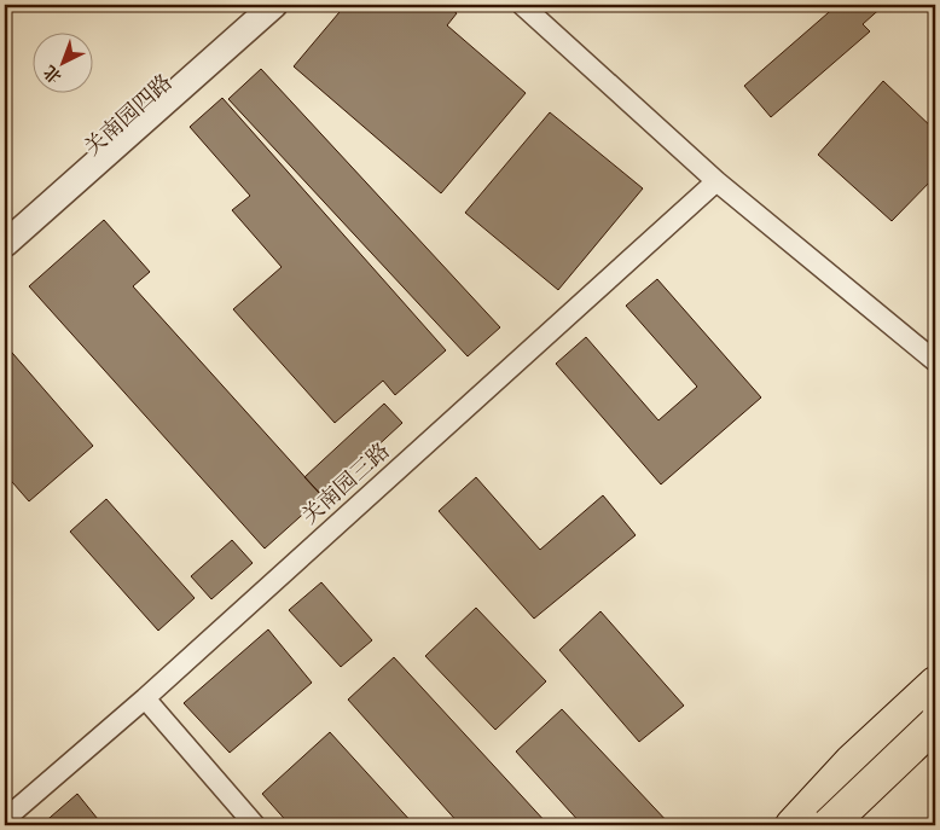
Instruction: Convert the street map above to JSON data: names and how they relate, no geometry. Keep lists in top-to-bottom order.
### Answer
{
  "streets": {
    "street": ["关南园四路", "关南园三路"]
  },
  "north": "bottom left"
}
